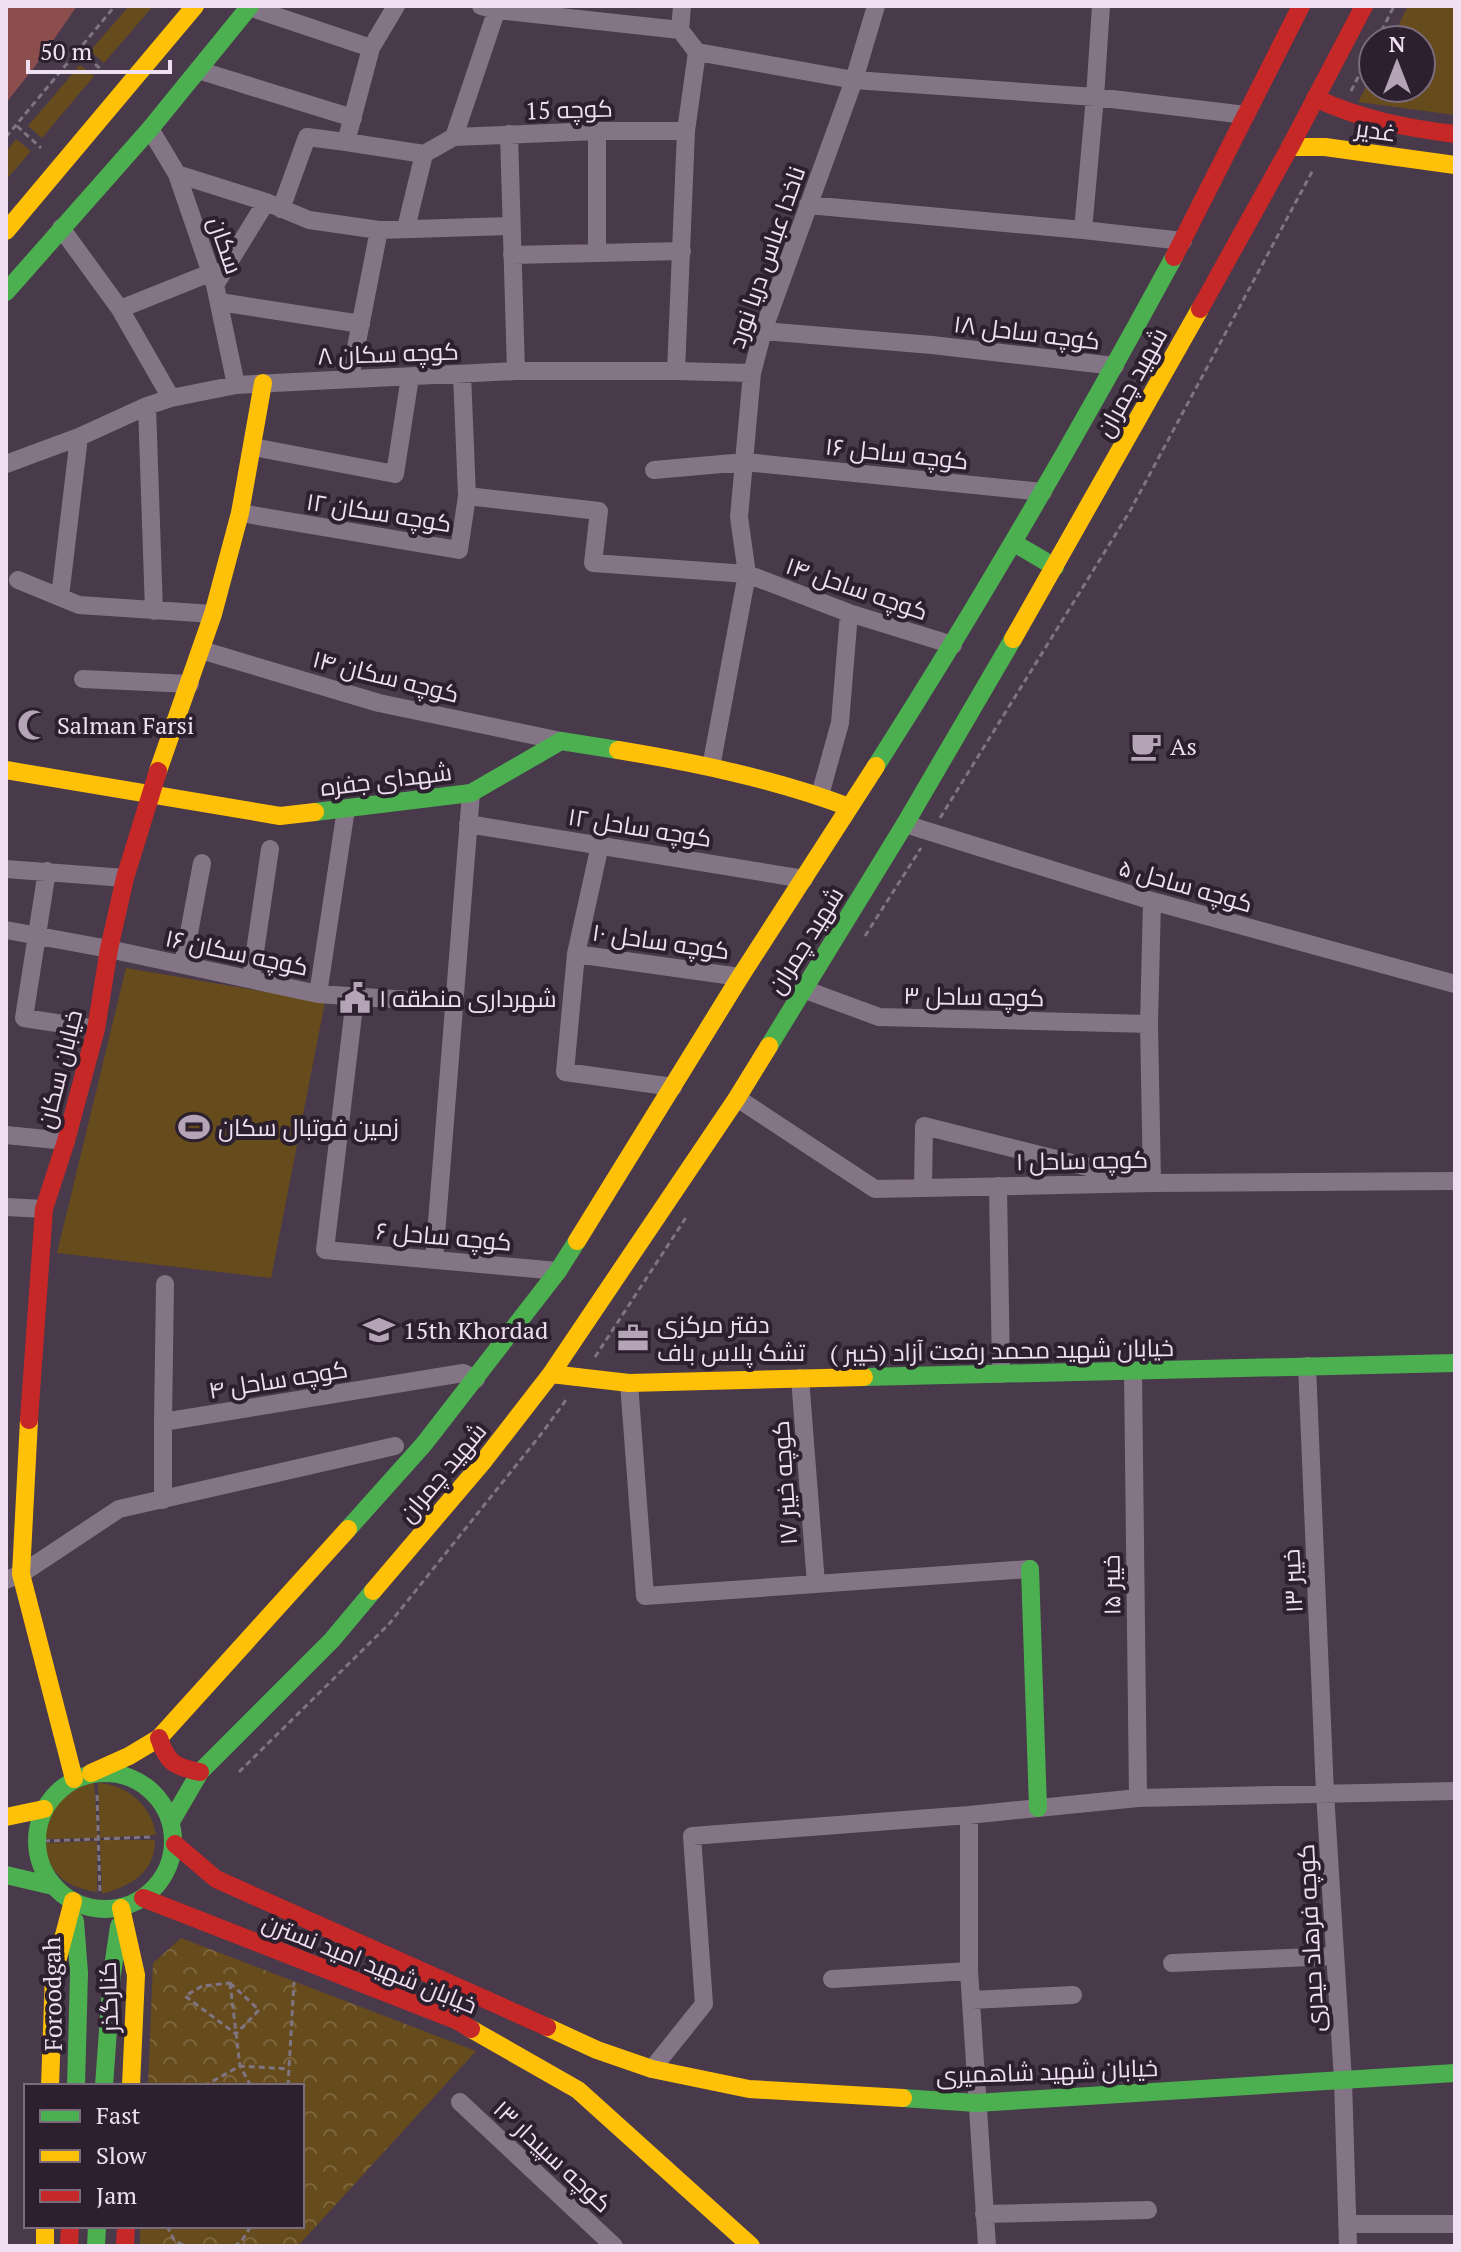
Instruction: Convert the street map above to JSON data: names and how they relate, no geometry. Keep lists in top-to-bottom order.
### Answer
{
  "streets": {
    "street": [
      "کوچه 15",
      "غدیر",
      "سکان",
      "ناخدا عباس دریا نورد",
      "کوچه ساحل ۱۸",
      "کوچه سکان ۸",
      "شهید چمران",
      "کوچه ساحل ۱۶",
      "کوچه سکان ۱۲",
      "کوچه ساحل ۱۴",
      "کوچه سکان ۱۴",
      "شهدای جفره",
      "کوچه ساحل ۱۲",
      "کوچه ساحل ۵",
      "کوچه ساحل ۱۰",
      "کوچه سکان ۱۶",
      "کوچه ساحل ۳",
      "خیابان سکان",
      "کوچه ساحل ۱",
      "کوچه ساحل ۶",
      "( خیبر) خیابان شهید محمد رفعت آزاد",
      "کوچه ساحل ۴",
      "کوچه خیبر ۱۷",
      "خیبر ۱۳",
      "خیبر ۱۵",
      "کوچه فرهاد حیدری",
      "خیابان شهید امید نسترن",
      "Foroodgah",
      "کنارگذر",
      "خیابان شهید شاهمیری",
      "کوچه سپیدار ۱۳"
    ]
  },
  "crossings": [
    ["غدیر", "شهید چمران"],
    ["سکان", "کوچه سکان ۸"],
    ["ناخدا عباس دریا نورد", "کوچه ساحل ۱۸"],
    ["ناخدا عباس دریا نورد", "کوچه سکان ۸"],
    ["ناخدا عباس دریا نورد", "کوچه ساحل ۱۶"],
    ["ناخدا عباس دریا نورد", "کوچه ساحل ۱۴"],
    ["کوچه ساحل ۱۸", "شهید چمران"],
    ["کوچه سکان ۸", "خیابان سکان"],
    ["شهید چمران", "کوچه ساحل ۱۶"],
    ["شهید چمران", "کوچه ساحل ۱۴"],
    ["شهید چمران", "کوچه ساحل ۱۲"],
    ["شهید چمران", "کوچه ساحل ۵"],
    ["شهید چمران", "کوچه ساحل ۱۰"],
    ["شهید چمران", "کوچه ساحل ۳"],
    ["شهید چمران", "خیابان سکان"],
    ["شهید چمران", "کوچه ساحل ۱"],
    ["شهید چمران", "کوچه ساحل ۶"],
    ["شهید چمران", "( خیبر) خیابان شهید محمد رفعت آزاد"],
    ["شهید چمران", "کوچه ساحل ۴"],
    ["شهید چمران", "خیابان شهید امید نسترن"],
    ["شهید چمران", "Foroodgah"],
    ["شهید چمران", "کنارگذر"],
    ["کوچه سکان ۱۲", "کوچه ساحل ۱۴"],
    ["کوچه سکان ۱۲", "خیابان سکان"],
    ["کوچه سکان ۱۴", "شهدای جفره"],
    ["کوچه سکان ۱۴", "خیابان سکان"],
    ["شهدای جفره", "خیابان سکان"],
    ["کوچه سکان ۱۶", "خیابان سکان"],
    ["کوچه سکان ۱۶", "کوچه ساحل ۶"],
    ["خیابان سکان", "خیابان شهید امید نسترن"],
    ["خیابان سکان", "Foroodgah"],
    ["خیابان سکان", "کنارگذر"],
    ["( خیبر) خیابان شهید محمد رفعت آزاد", "کوچه خیبر ۱۷"],
    ["( خیبر) خیابان شهید محمد رفعت آزاد", "خیبر ۱۳"],
    ["( خیبر) خیابان شهید محمد رفعت آزاد", "خیبر ۱۵"],
    ["خیبر ۱۳", "کوچه فرهاد حیدری"],
    ["کوچه فرهاد حیدری", "خیابان شهید شاهمیری"],
    ["خیابان شهید امید نسترن", "Foroodgah"],
    ["خیابان شهید امید نسترن", "کنارگذر"],
    ["خیابان شهید امید نسترن", "خیابان شهید شاهمیری"],
    ["Foroodgah", "کنارگذر"]
  ],
  "places": {
    "mosque": ["Salman Farsi"],
    "cafe": ["As"],
    "public building": ["شهرداری منطقه ١"],
    "sports": ["زمین فوتبال سکان"],
    "school or university": ["15th Khordad"],
    "office": ["دفتر مرکزی تشک پلاس باف"]
  },
  "legend": ["Fast", "Slow", "Jam"],
  "scale_bar": "50 m",
  "north": "top"
}
